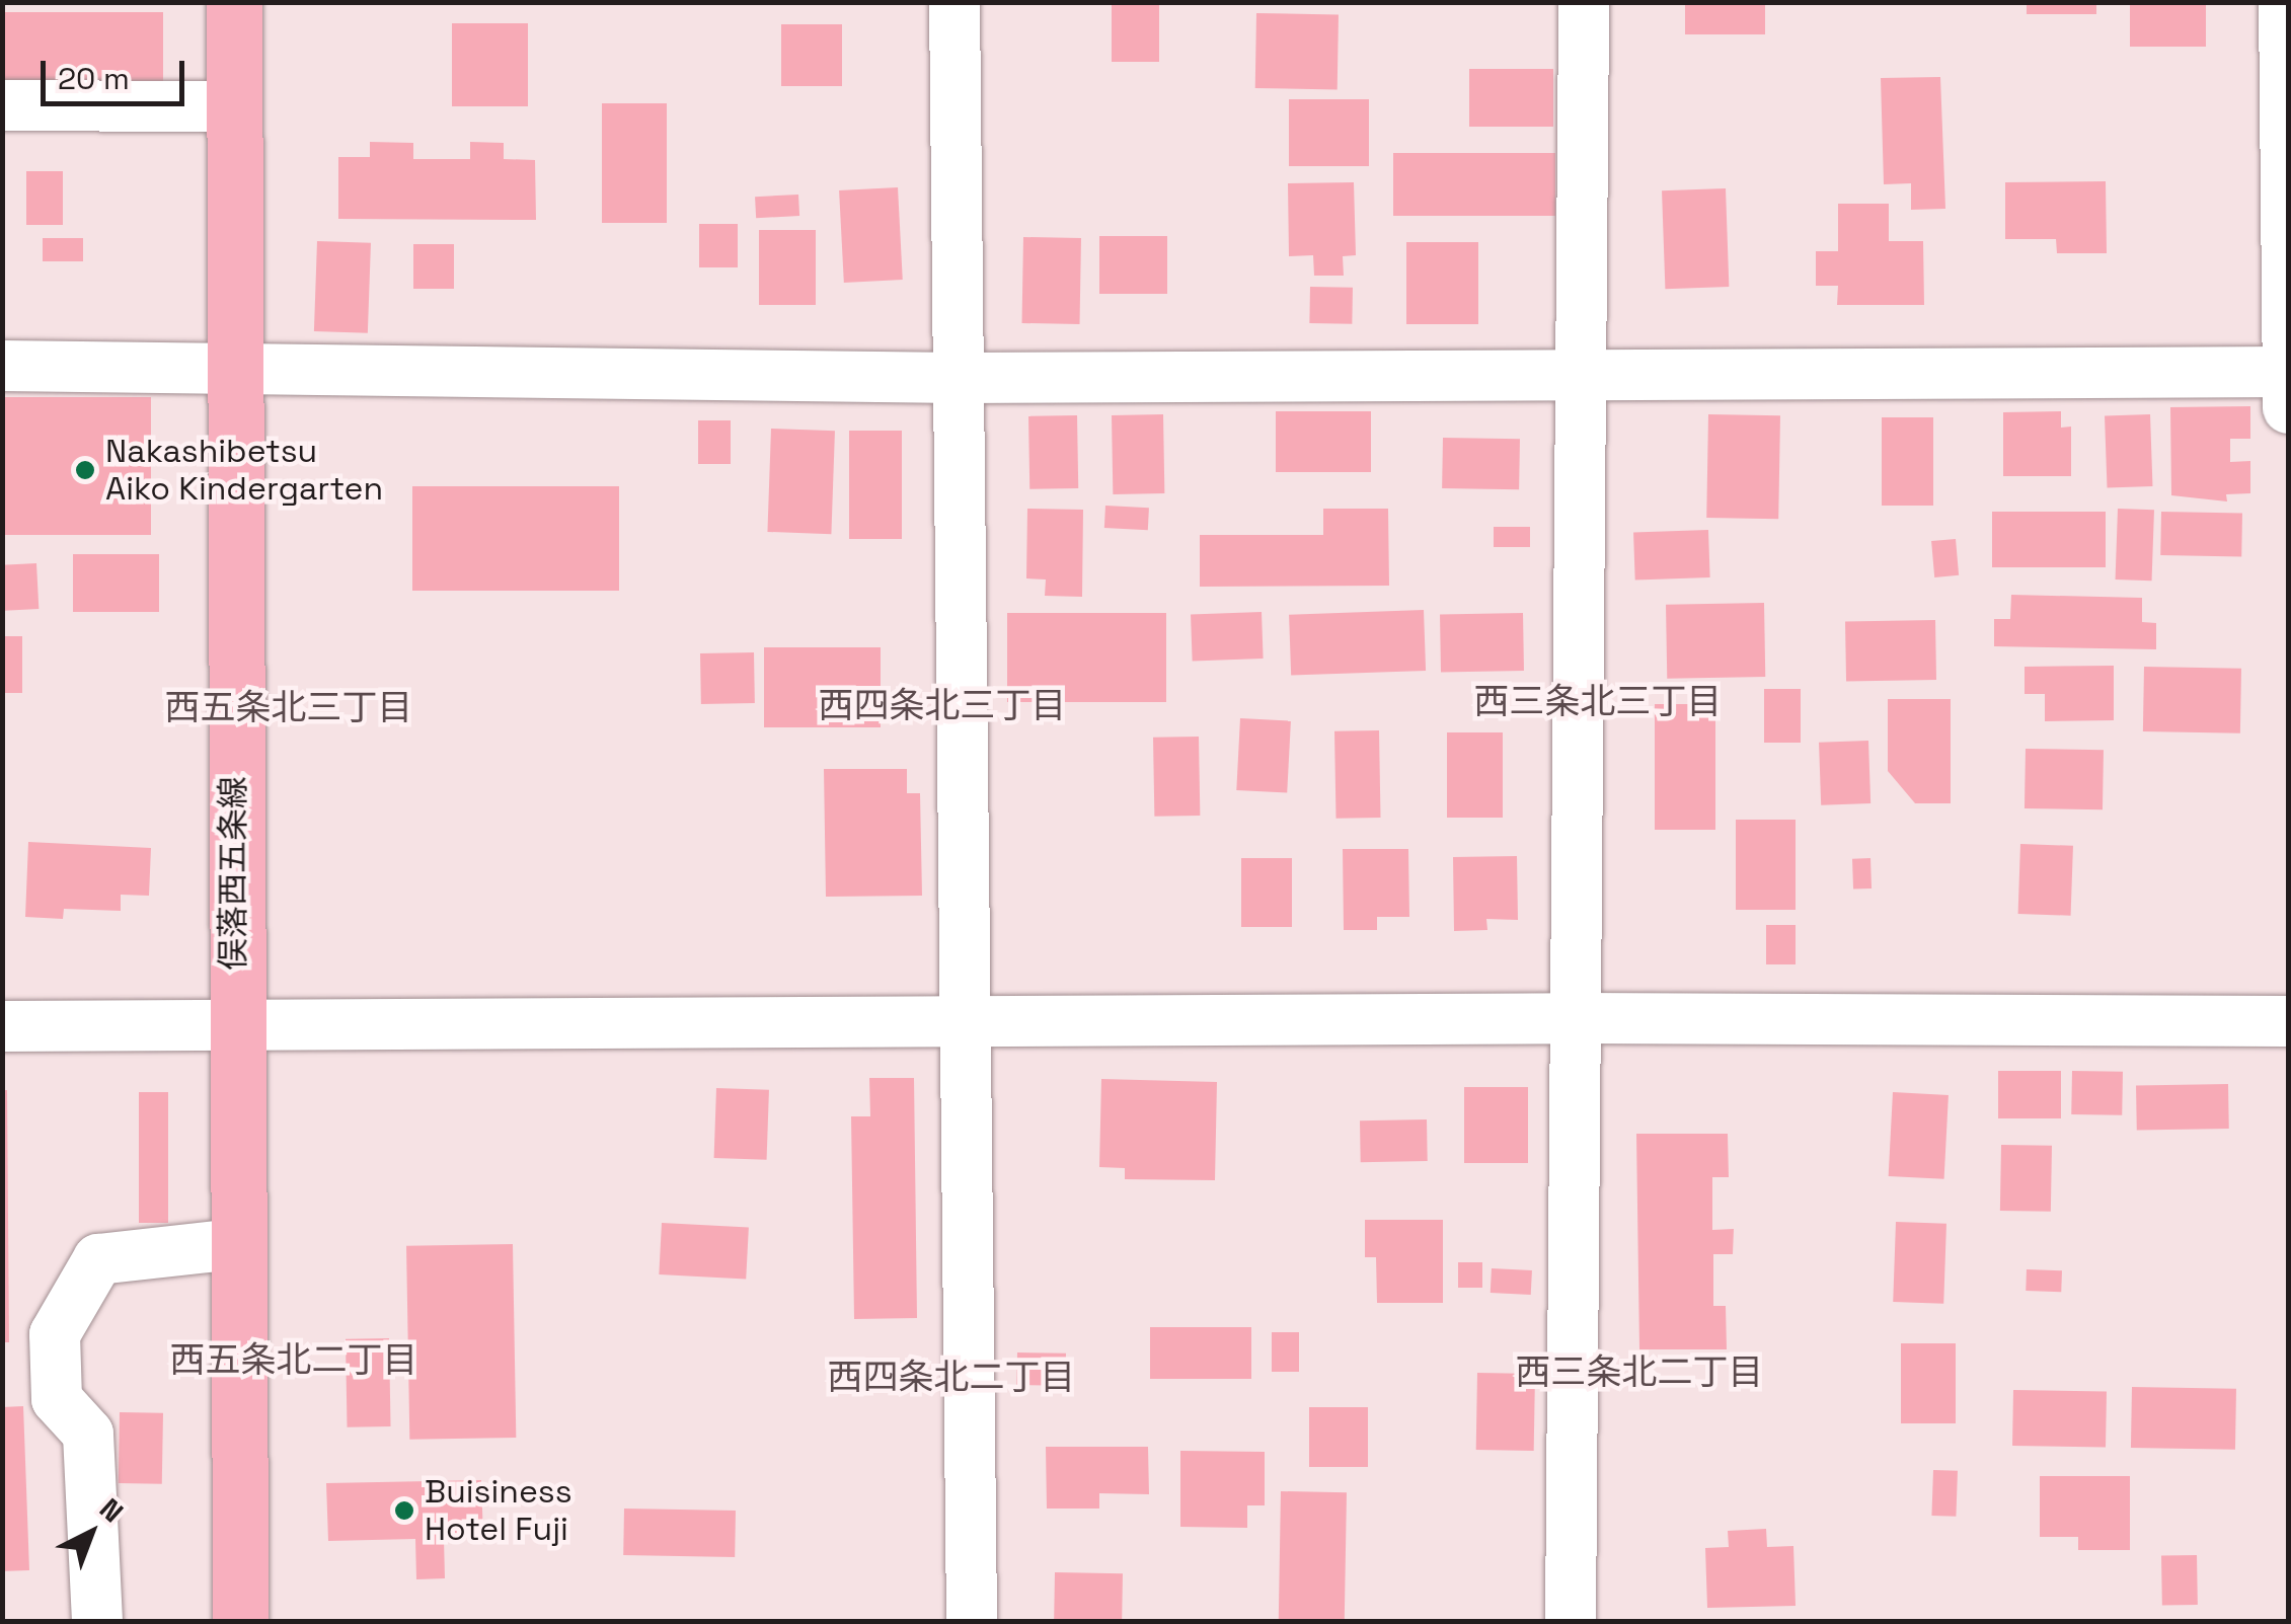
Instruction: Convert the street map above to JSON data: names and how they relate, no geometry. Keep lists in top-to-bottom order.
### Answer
{
  "streets": {
    "main road": ["俣落西五条線"]
  },
  "districts": [
    "西三条北三丁目",
    "西四条北三丁目",
    "西五条北三丁目",
    "西五条北二丁目",
    "西三条北二丁目",
    "西四条北二丁目"
  ],
  "places": ["Nakashibetsu Aiko Kindergarten", "Buisiness Hotel Fuji"],
  "scale_bar": "20 m",
  "north": "top right"
}
